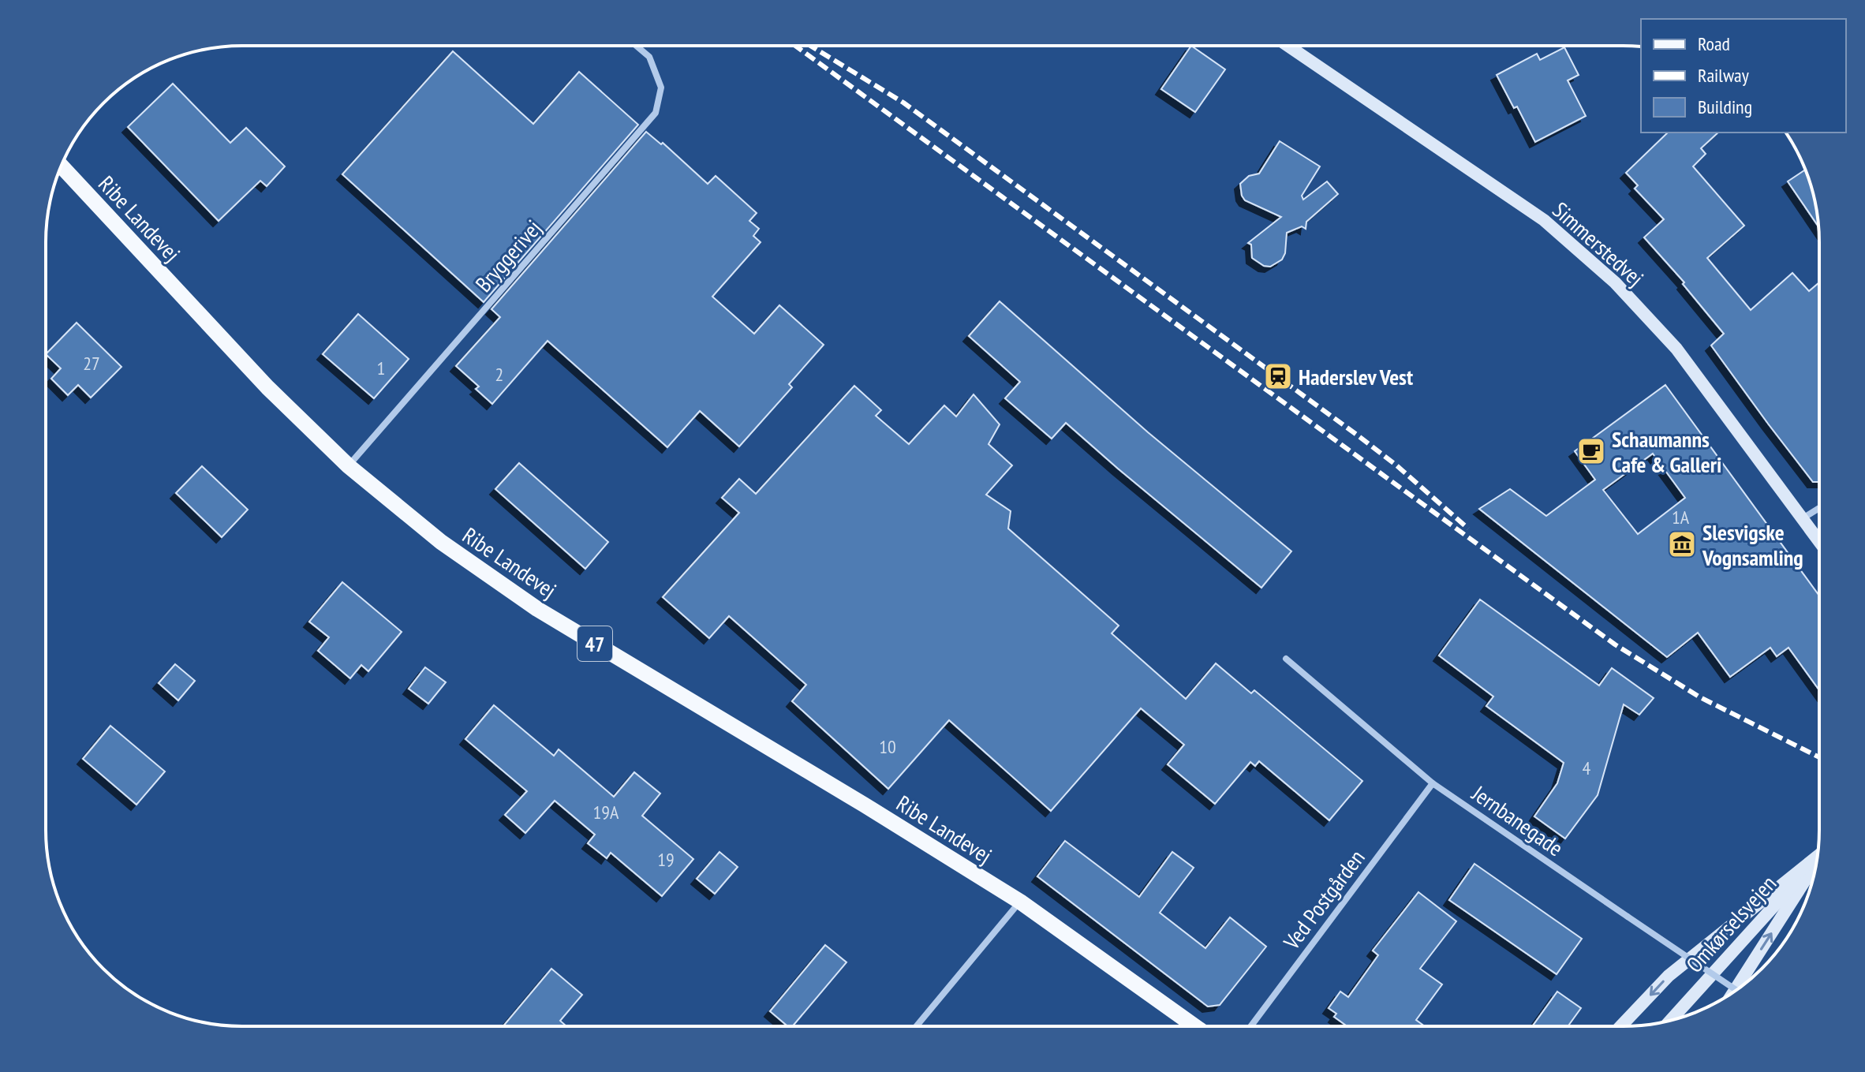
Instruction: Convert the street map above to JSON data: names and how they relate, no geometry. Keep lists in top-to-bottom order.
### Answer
{
  "streets": {
    "main road": ["Ribe Landevej", "47"],
    "street": [
      "Simmerstedvej",
      "Bryggerivej",
      "Jernbanegade",
      "Ved Postgården",
      "Omkørselsvejen"
    ]
  },
  "crossings": [
    ["Ribe Landevej", "Bryggerivej"],
    ["Jernbanegade", "Ved Postgården"]
  ],
  "places": {
    "station": ["Haderslev Vest"],
    "cafe": ["Schaumanns Cafe & Galleri"],
    "museum": ["Slesvigske Vognsamling"]
  },
  "house_numbers": [
    "27",
    "1",
    "2",
    "1A",
    "10",
    "4",
    "19A",
    "19"
  ],
  "legend": ["Road", "Railway", "Building"]
}
